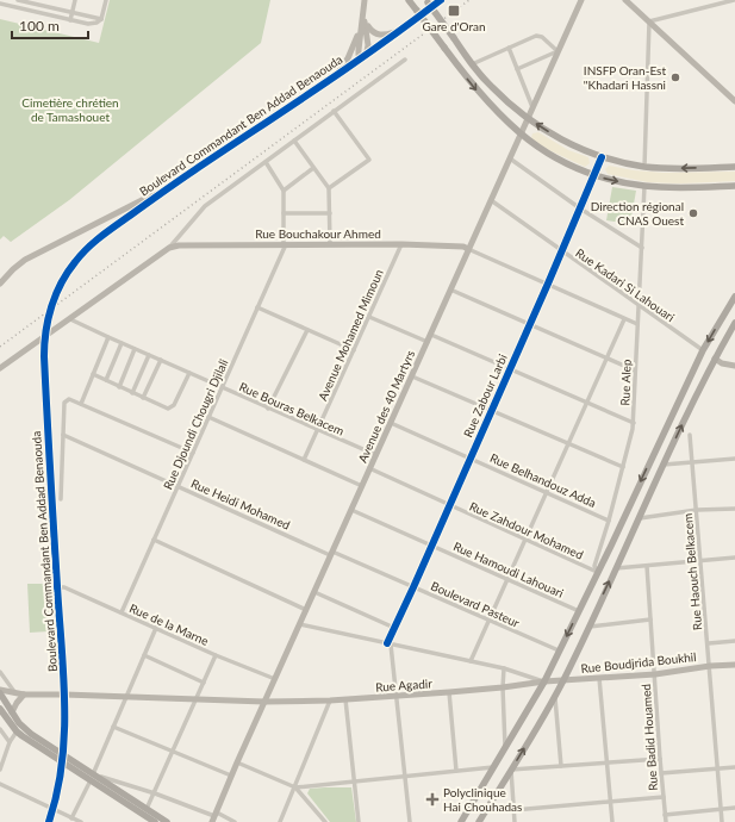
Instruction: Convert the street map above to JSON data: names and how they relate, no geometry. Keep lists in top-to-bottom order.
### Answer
{
  "streets": {
    "street": [
      "Boulevard Commandant Ben Addad Benaouda",
      "Rue Bouchakour Ahmed",
      "Rue Kadari Si Lahouari",
      "Avenue Mohamed Mimoun",
      "Rue Alep",
      "Rue Zabour Larbi",
      "Avenue des 40 Martyrs",
      "Rue Bouras Belkacem",
      "Rue Djoundi Chougri Djilali",
      "Rue Belhandouz Adda",
      "Rue Heidi Mohamed",
      "Rue Zahdour Mohamed",
      "Rue Hamoudi Lahouari",
      "Rue Haouch Belkacem",
      "Boulevard Pasteur",
      "Rue de la Marne",
      "Rue Boudjrida Boukhil",
      "Rue Agadir",
      "Rue Badid Houamed"
    ]
  },
  "crossings": [
    ["Boulevard Commandant Ben Addad Benaouda", "Rue de la Marne"],
    ["Boulevard Commandant Ben Addad Benaouda", "Rue Agadir"],
    ["Rue Bouchakour Ahmed", "Avenue Mohamed Mimoun"],
    ["Rue Bouchakour Ahmed", "Avenue des 40 Martyrs"],
    ["Rue Bouchakour Ahmed", "Rue Djoundi Chougri Djilali"],
    ["Rue Kadari Si Lahouari", "Rue Alep"],
    ["Rue Kadari Si Lahouari", "Rue Zabour Larbi"],
    ["Rue Kadari Si Lahouari", "Avenue des 40 Martyrs"],
    ["Avenue Mohamed Mimoun", "Rue Bouras Belkacem"],
    ["Rue Alep", "Rue Belhandouz Adda"],
    ["Rue Alep", "Rue Zahdour Mohamed"],
    ["Rue Zabour Larbi", "Rue Belhandouz Adda"],
    ["Rue Zabour Larbi", "Rue Zahdour Mohamed"],
    ["Rue Zabour Larbi", "Rue Hamoudi Lahouari"],
    ["Rue Zabour Larbi", "Boulevard Pasteur"],
    ["Avenue des 40 Martyrs", "Rue Bouras Belkacem"],
    ["Avenue des 40 Martyrs", "Rue Belhandouz Adda"],
    ["Avenue des 40 Martyrs", "Rue Heidi Mohamed"],
    ["Avenue des 40 Martyrs", "Rue Zahdour Mohamed"],
    ["Avenue des 40 Martyrs", "Rue Hamoudi Lahouari"],
    ["Avenue des 40 Martyrs", "Boulevard Pasteur"],
    ["Avenue des 40 Martyrs", "Rue de la Marne"],
    ["Avenue des 40 Martyrs", "Rue Agadir"],
    ["Rue Bouras Belkacem", "Rue Djoundi Chougri Djilali"],
    ["Rue Djoundi Chougri Djilali", "Rue Heidi Mohamed"],
    ["Rue Djoundi Chougri Djilali", "Rue de la Marne"],
    ["Rue Heidi Mohamed", "Boulevard Pasteur"],
    ["Rue Haouch Belkacem", "Rue Boudjrida Boukhil"],
    ["Rue Boudjrida Boukhil", "Rue Agadir"],
    ["Rue Boudjrida Boukhil", "Rue Badid Houamed"]
  ],
  "parks": ["Cimetière chrétien de Tamashouet"],
  "places": {
    "transit": ["Gare d'Oran"],
    "other": ["INSFP Oran-Est \"Khadari Hassni", "Direction régional CNAS Ouest"],
    "health": ["Polyclinique Hai Chouhadas"]
  },
  "scale_bar": "100 m"
}
